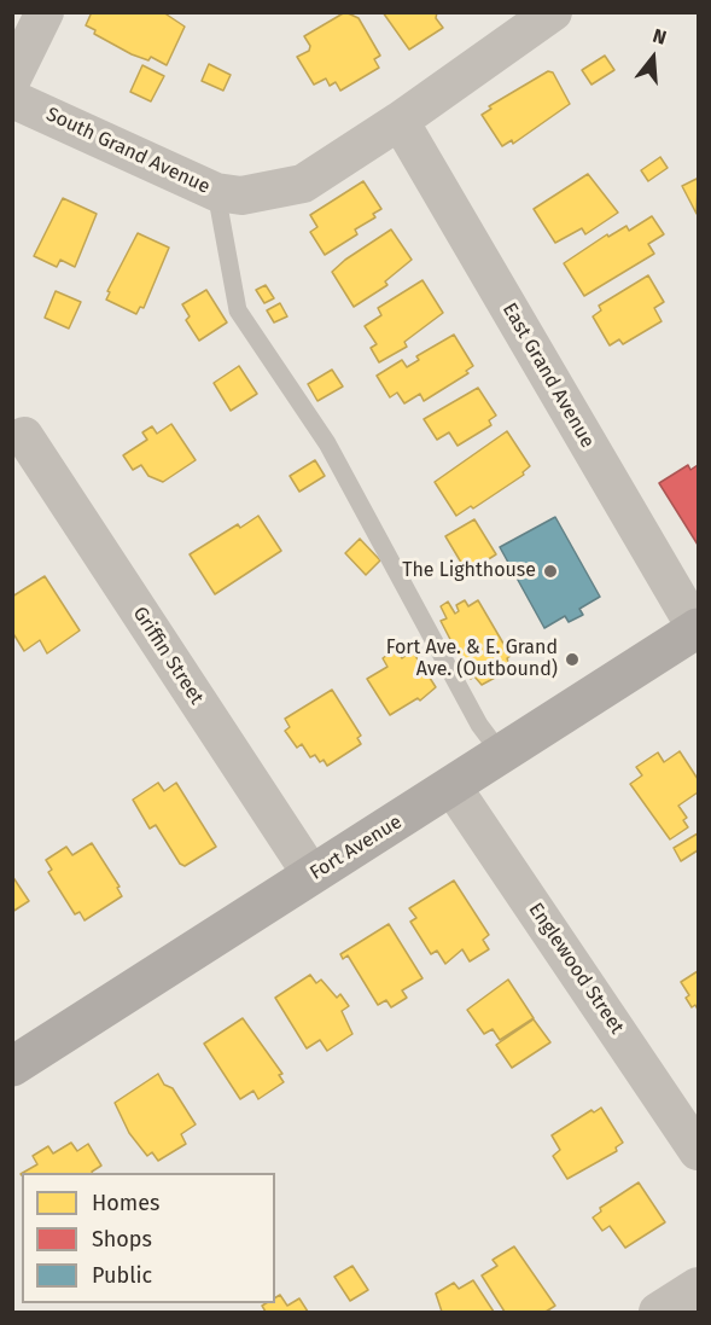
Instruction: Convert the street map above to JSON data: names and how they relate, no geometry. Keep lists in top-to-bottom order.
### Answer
{
  "streets": {
    "main road": ["Fort Avenue"],
    "street": [
      "South Grand Avenue",
      "East Grand Avenue",
      "Griffin Street",
      "Englewood Street"
    ]
  },
  "crossings": [
    ["South Grand Avenue", "East Grand Avenue"],
    ["East Grand Avenue", "Fort Avenue"],
    ["Griffin Street", "Fort Avenue"],
    ["Fort Avenue", "Englewood Street"]
  ],
  "places": ["The Lighthouse", "Fort Ave. & E. Grand Ave. (Outbound)"],
  "legend": ["Homes", "Shops", "Public"],
  "north": "top"
}
